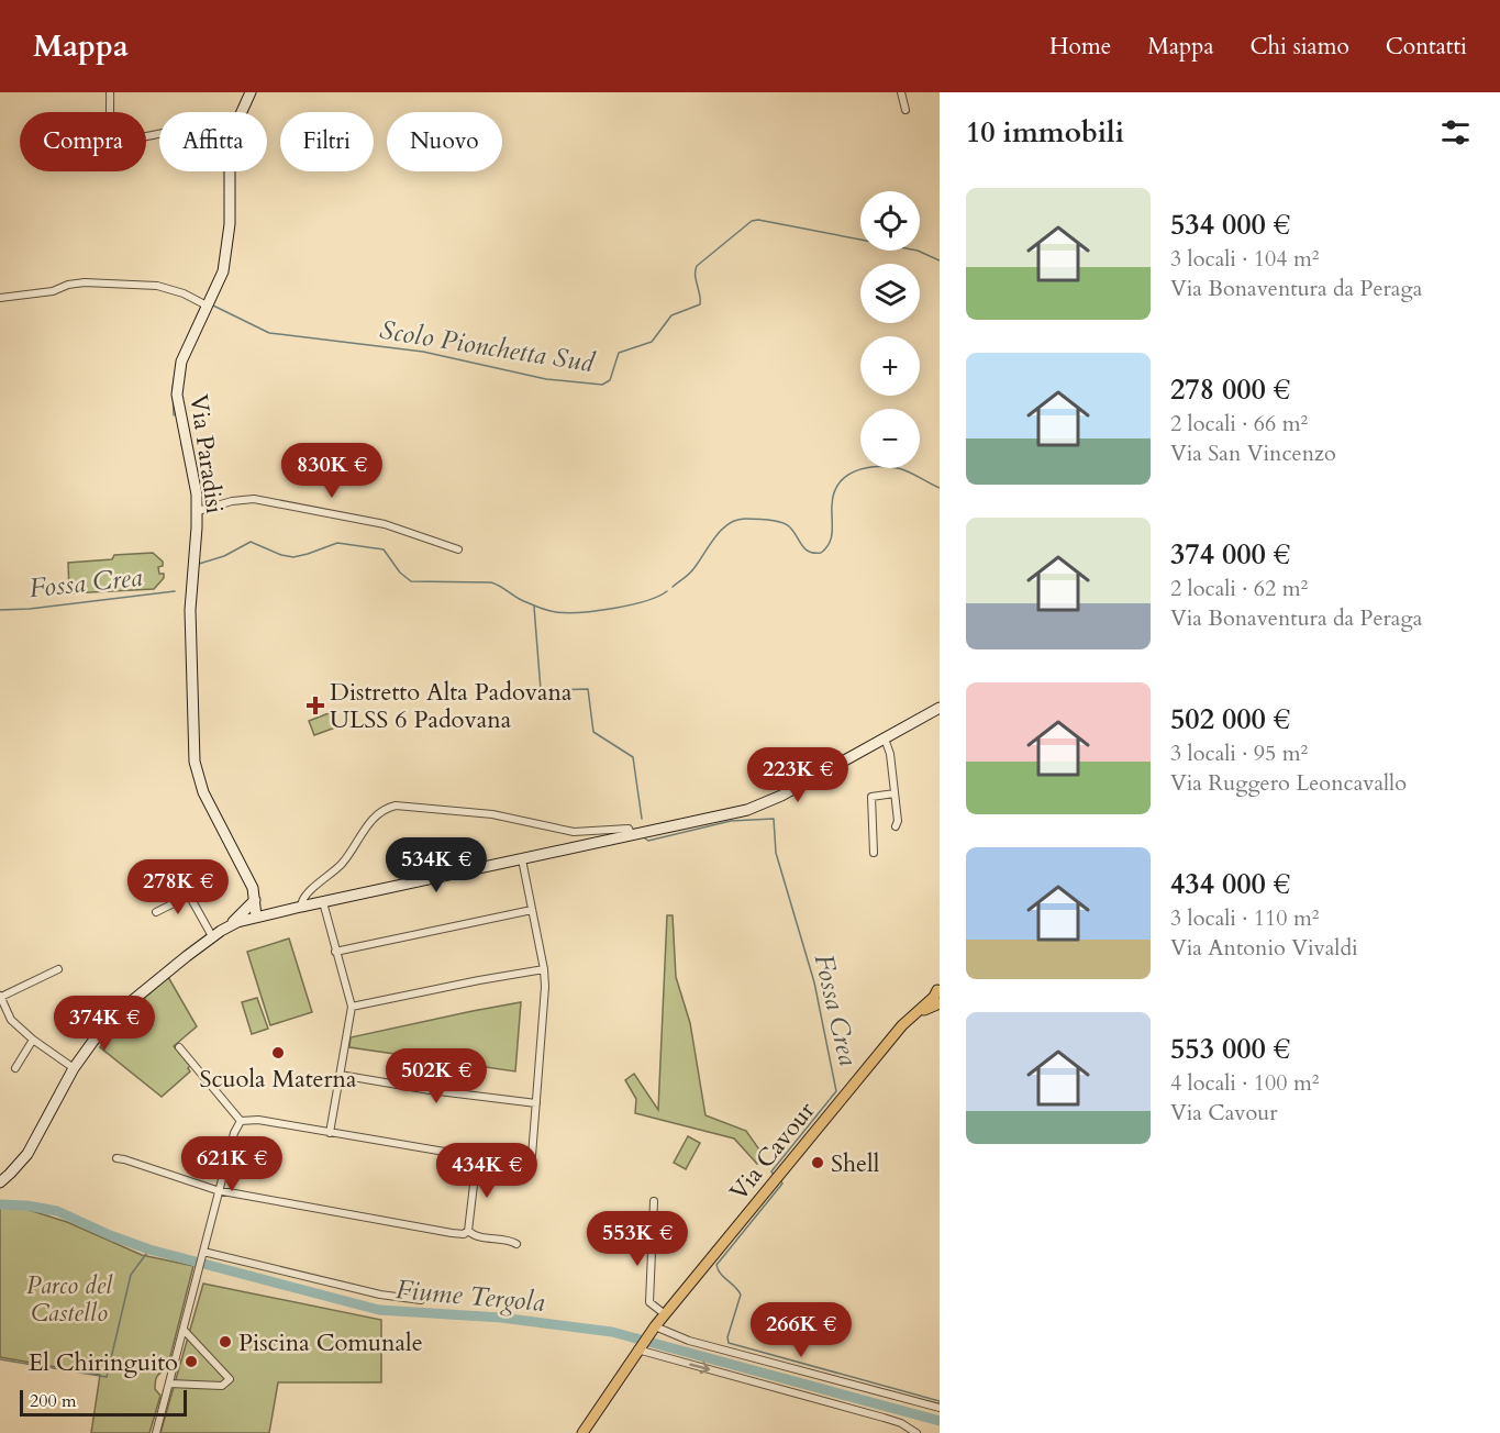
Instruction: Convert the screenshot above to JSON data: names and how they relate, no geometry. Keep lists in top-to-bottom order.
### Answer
{
  "streets": {
    "main road": ["Via Paradisi", "Via Cavour"]
  },
  "water": ["Scolo Pionchetta Sud", "Fossa Crea", "Fiume Tergola"],
  "parks": ["Parco del Castello"],
  "places": {
    "health": ["Distretto Alta Padovana ULSS 6 Padovana"],
    "other": [
      "Scuola Materna",
      "Shell",
      "Piscina Comunale",
      "El Chiringuito"
    ]
  },
  "scale_bar": "200 m",
  "page": {
    "header": "Mappa",
    "nav": [
      "Home",
      "Mappa",
      "Chi siamo",
      "Contatti"
    ],
    "heading": "10 immobili",
    "chip": [
      "Compra",
      "Affitta",
      "Filtri",
      "Nuovo"
    ],
    "list": [
      {
        "name": "534 000 €",
        "note": "3 locali · 104 m² · Via Bonaventura da Peraga"
      },
      {
        "name": "278 000 €",
        "note": "2 locali · 66 m² · Via San Vincenzo"
      },
      {
        "name": "374 000 €",
        "note": "2 locali · 62 m² · Via Bonaventura da Peraga"
      },
      {
        "name": "502 000 €",
        "note": "3 locali · 95 m² · Via Ruggero Leoncavallo"
      },
      {
        "name": "434 000 €",
        "note": "3 locali · 110 m² · Via Antonio Vivaldi"
      },
      {
        "name": "553 000 €",
        "note": "4 locali · 100 m² · Via Cavour"
      }
    ],
    "map_buttons": ["+", "−"],
    "price": [
      "830K €",
      "223K €",
      "534K €",
      "278K €",
      "374K €",
      "502K €",
      "621K €",
      "434K €",
      "553K €",
      "266K €"
    ],
    "scale": "200 m"
  }
}
